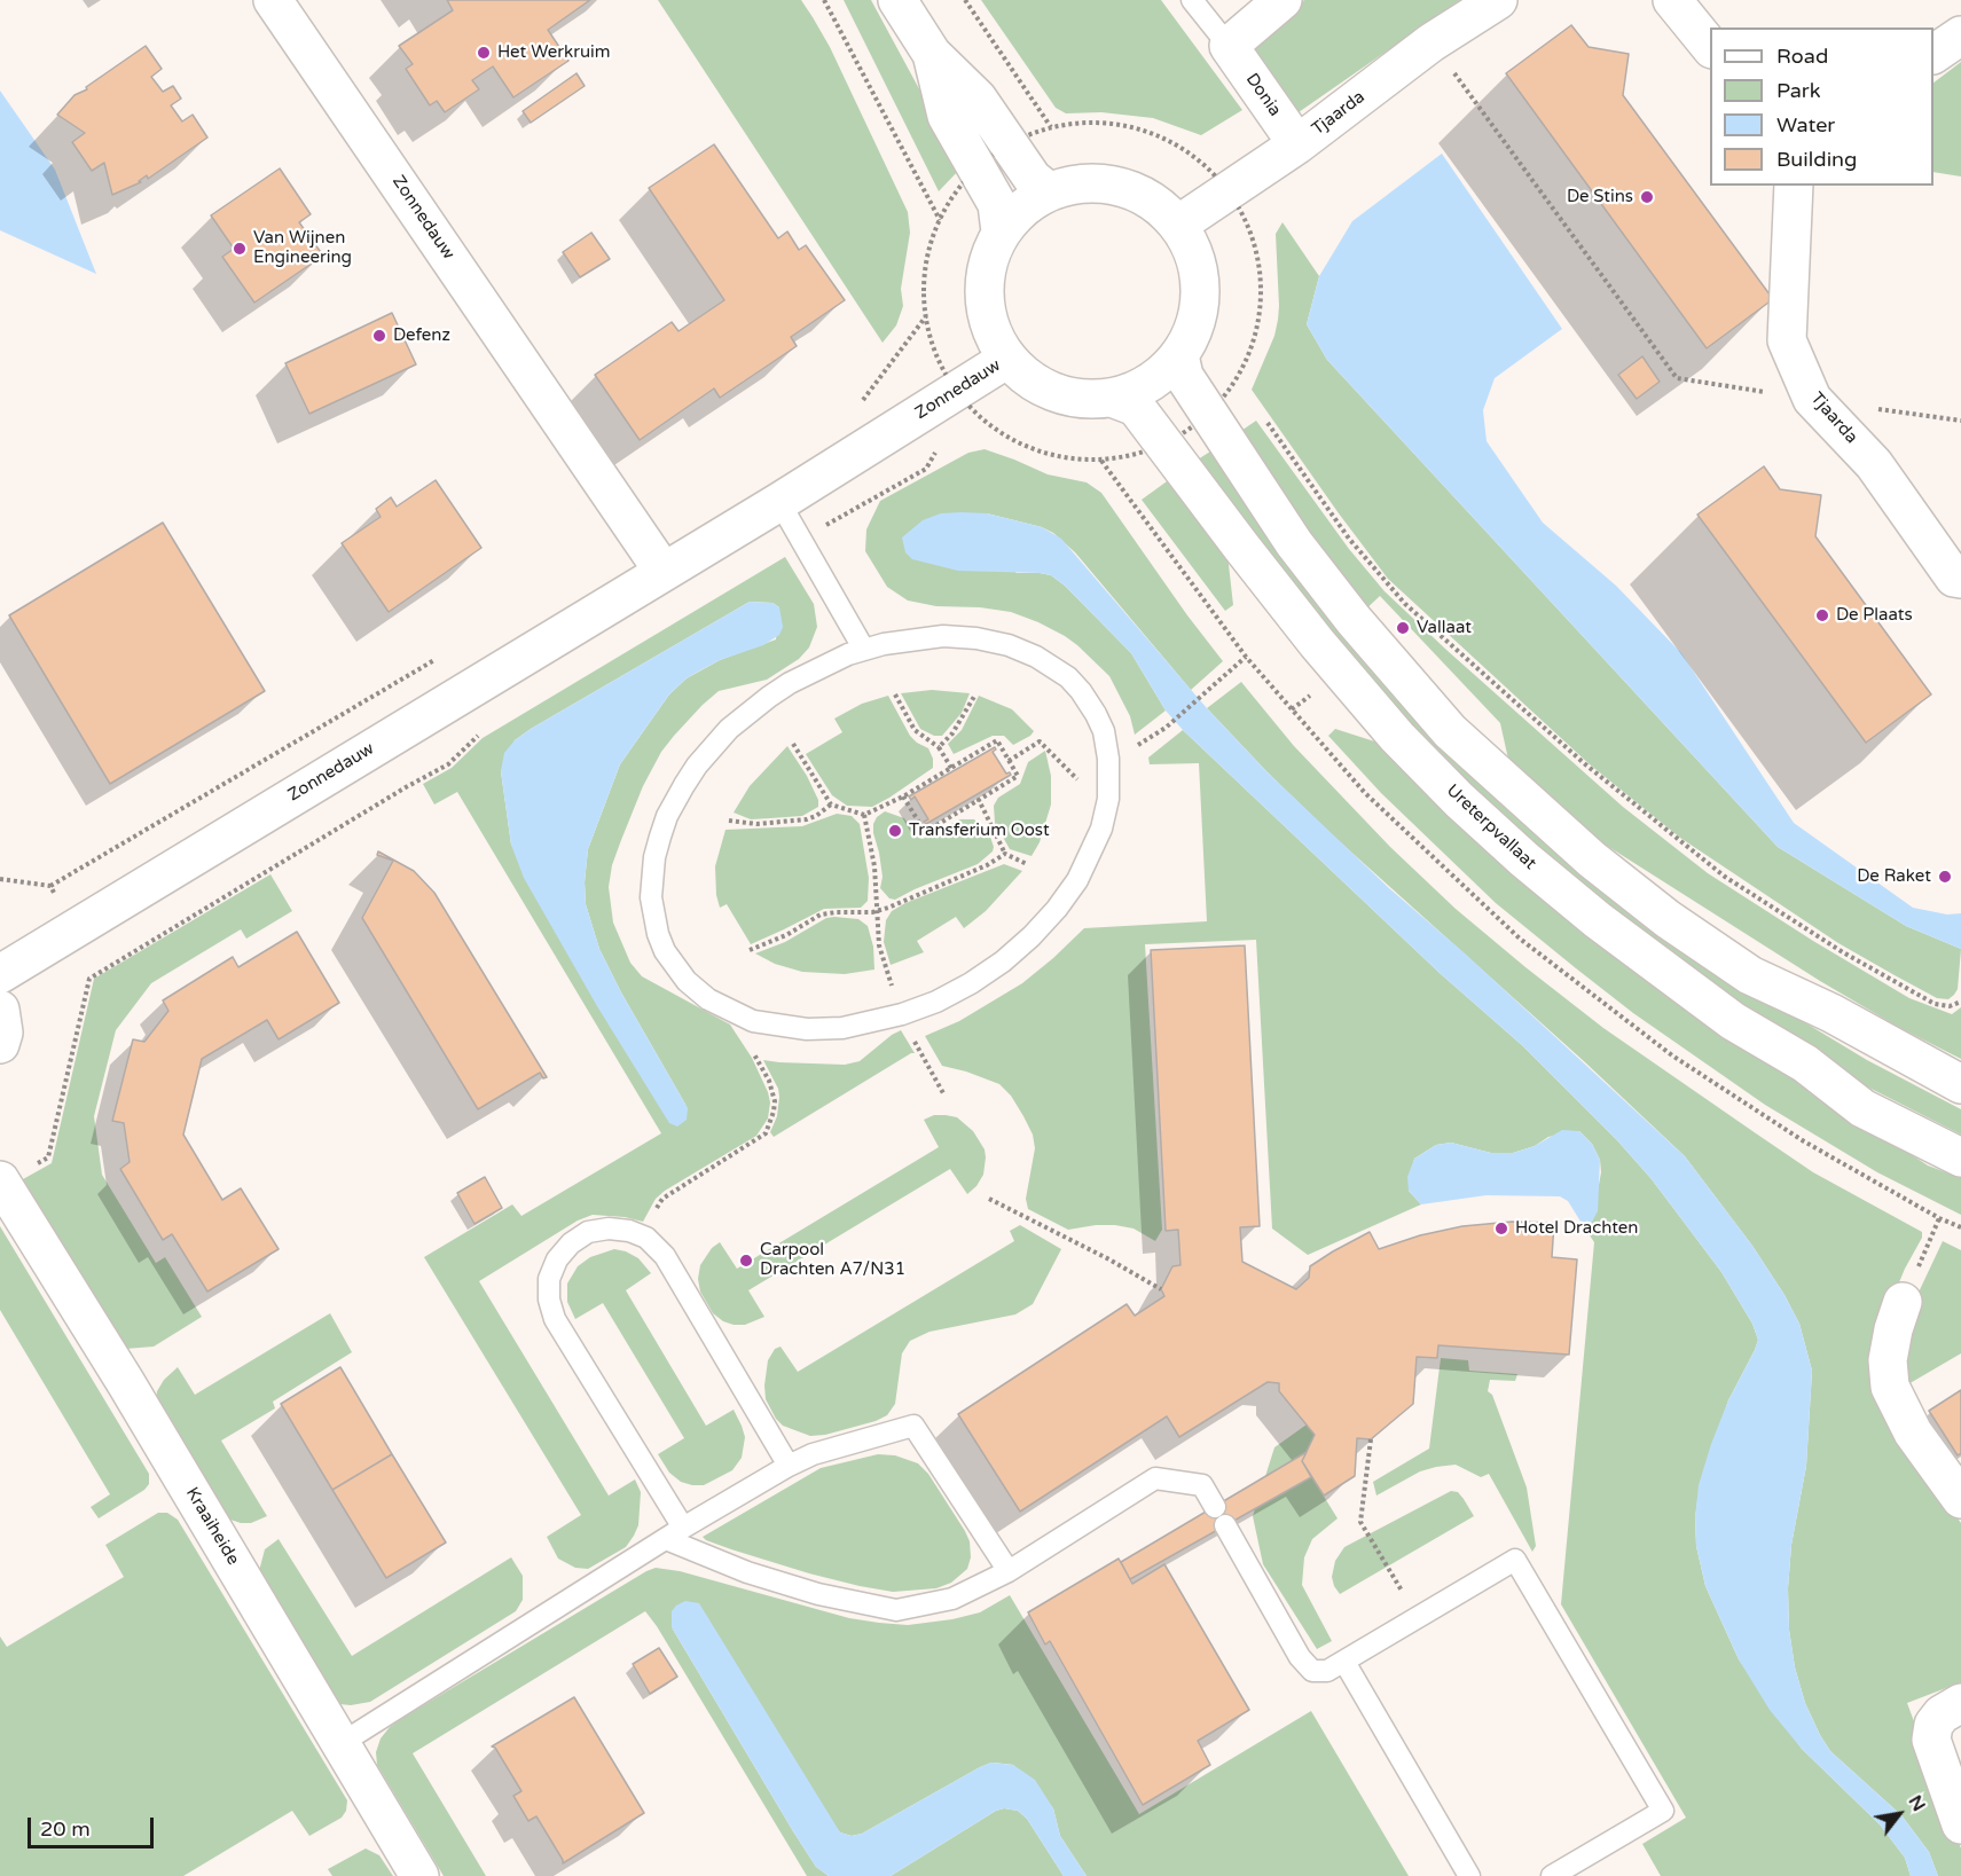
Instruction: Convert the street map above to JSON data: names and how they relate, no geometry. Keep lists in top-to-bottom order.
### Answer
{
  "streets": {
    "street": [
      "Donia",
      "Tjaarda",
      "Zonnedauw",
      "Ureterpvallaat",
      "Kraaiheide"
    ]
  },
  "crossings": [
    ["Donia", "Tjaarda"],
    ["Tjaarda", "Zonnedauw"],
    ["Tjaarda", "Ureterpvallaat"],
    ["Zonnedauw", "Ureterpvallaat"]
  ],
  "places": [
    "Het Werkruim",
    "De Stins",
    "Van Wijnen Engineering",
    "Defenz",
    "De Plaats",
    "Vallaat",
    "Transferium Oost",
    "De Raket",
    "Hotel Drachten",
    "Carpool Drachten A7/N31"
  ],
  "legend": [
    "Road",
    "Park",
    "Water",
    "Building"
  ],
  "scale_bar": "20 m",
  "north": "top right"
}
